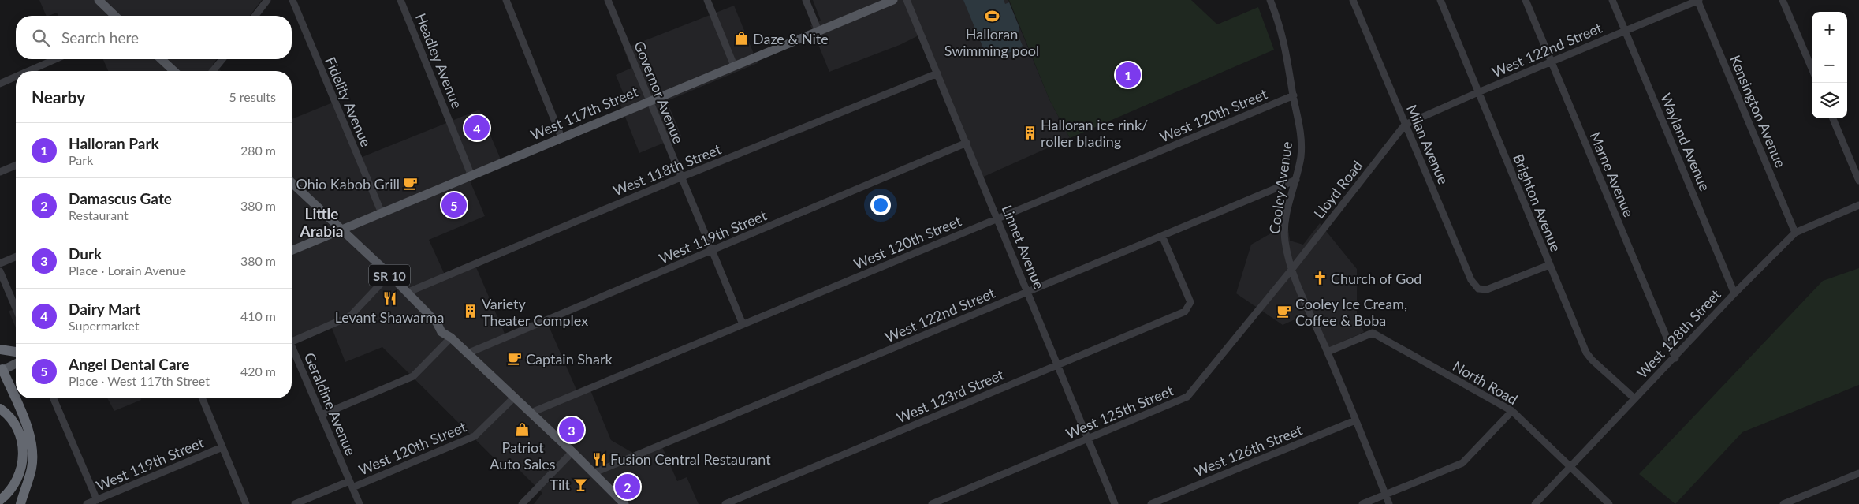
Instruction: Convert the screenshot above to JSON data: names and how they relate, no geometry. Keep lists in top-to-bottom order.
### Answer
{
  "streets": {
    "main road": ["West 117th Street", "SR 10"],
    "street": [
      "West 122nd Street",
      "Headley Avenue",
      "Governor Avenue",
      "Fidelity Avenue",
      "Kensington Avenue",
      "West 120th Street",
      "Wayland Avenue",
      "Milan Avenue",
      "West 118th Street",
      "Marne Avenue",
      "Cooley Avenue",
      "Lloyd Road",
      "Brighton Avenue",
      "West 119th Street",
      "Linnet Avenue",
      "West 128th Street",
      "North Road",
      "West 123rd Street",
      "Geraldine Avenue",
      "West 125th Street",
      "West 126th Street"
    ]
  },
  "crossings": [
    ["West 122nd Street", "Kensington Avenue"],
    ["West 122nd Street", "Wayland Avenue"],
    ["West 122nd Street", "Milan Avenue"],
    ["West 122nd Street", "Marne Avenue"],
    ["West 122nd Street", "Cooley Avenue"],
    ["West 122nd Street", "Lloyd Road"],
    ["West 122nd Street", "Brighton Avenue"],
    ["West 122nd Street", "Linnet Avenue"],
    ["West 122nd Street", "SR 10"],
    ["West 122nd Street", "West 123rd Street"],
    ["Headley Avenue", "West 117th Street"],
    ["Governor Avenue", "West 117th Street"],
    ["Governor Avenue", "West 120th Street"],
    ["Governor Avenue", "West 118th Street"],
    ["Governor Avenue", "West 119th Street"],
    ["Fidelity Avenue", "West 117th Street"],
    ["Kensington Avenue", "West 128th Street"],
    ["West 117th Street", "SR 10"],
    ["West 120th Street", "Cooley Avenue"],
    ["West 120th Street", "Linnet Avenue"],
    ["West 120th Street", "SR 10"],
    ["West 120th Street", "Geraldine Avenue"],
    ["Wayland Avenue", "West 128th Street"],
    ["Milan Avenue", "Lloyd Road"],
    ["Milan Avenue", "Brighton Avenue"],
    ["West 118th Street", "Linnet Avenue"],
    ["West 118th Street", "SR 10"],
    ["Marne Avenue", "West 128th Street"],
    ["Cooley Avenue", "Lloyd Road"],
    ["Cooley Avenue", "North Road"],
    ["Cooley Avenue", "West 125th Street"],
    ["Cooley Avenue", "West 126th Street"],
    ["Lloyd Road", "West 125th Street"],
    ["Brighton Avenue", "West 128th Street"],
    ["West 119th Street", "Linnet Avenue"],
    ["West 119th Street", "SR 10"],
    ["Linnet Avenue", "West 123rd Street"],
    ["Linnet Avenue", "West 125th Street"],
    ["West 128th Street", "North Road"]
  ],
  "districts": ["Little Arabia"],
  "places": {
    "sports": ["Halloran Swimming pool"],
    "shop": ["Daze & Nite", "Patriot Auto Sales"],
    "building": ["Halloran ice rink/ roller blading", "Variety Theater Complex"],
    "cafe": ["Ohio Kabob Grill", "Cooley Ice Cream, Coffee & Boba", "Captain Shark"],
    "church": ["Church of God"],
    "restaurant": ["Levant Shawarma", "Fusion Central Restaurant"],
    "bar": ["Tilt"]
  },
  "page": {
    "map_buttons": ["+", "−"],
    "search": "Search here",
    "pins": [
      "1",
      "4",
      "5",
      "3",
      "2"
    ],
    "heading": ["Nearby", "5 results"],
    "list": [
      {
        "mark": "1",
        "name": "Halloran Park",
        "note": "Park",
        "value": "280 m"
      },
      {
        "mark": "2",
        "name": "Damascus Gate",
        "note": "Restaurant",
        "value": "380 m"
      },
      {
        "mark": "3",
        "name": "Durk",
        "note": "Place · Lorain Avenue",
        "value": "380 m"
      },
      {
        "mark": "4",
        "name": "Dairy Mart",
        "note": "Supermarket",
        "value": "410 m"
      },
      {
        "mark": "5",
        "name": "Angel Dental Care",
        "note": "Place · West 117th Street",
        "value": "420 m"
      }
    ]
  }
}
